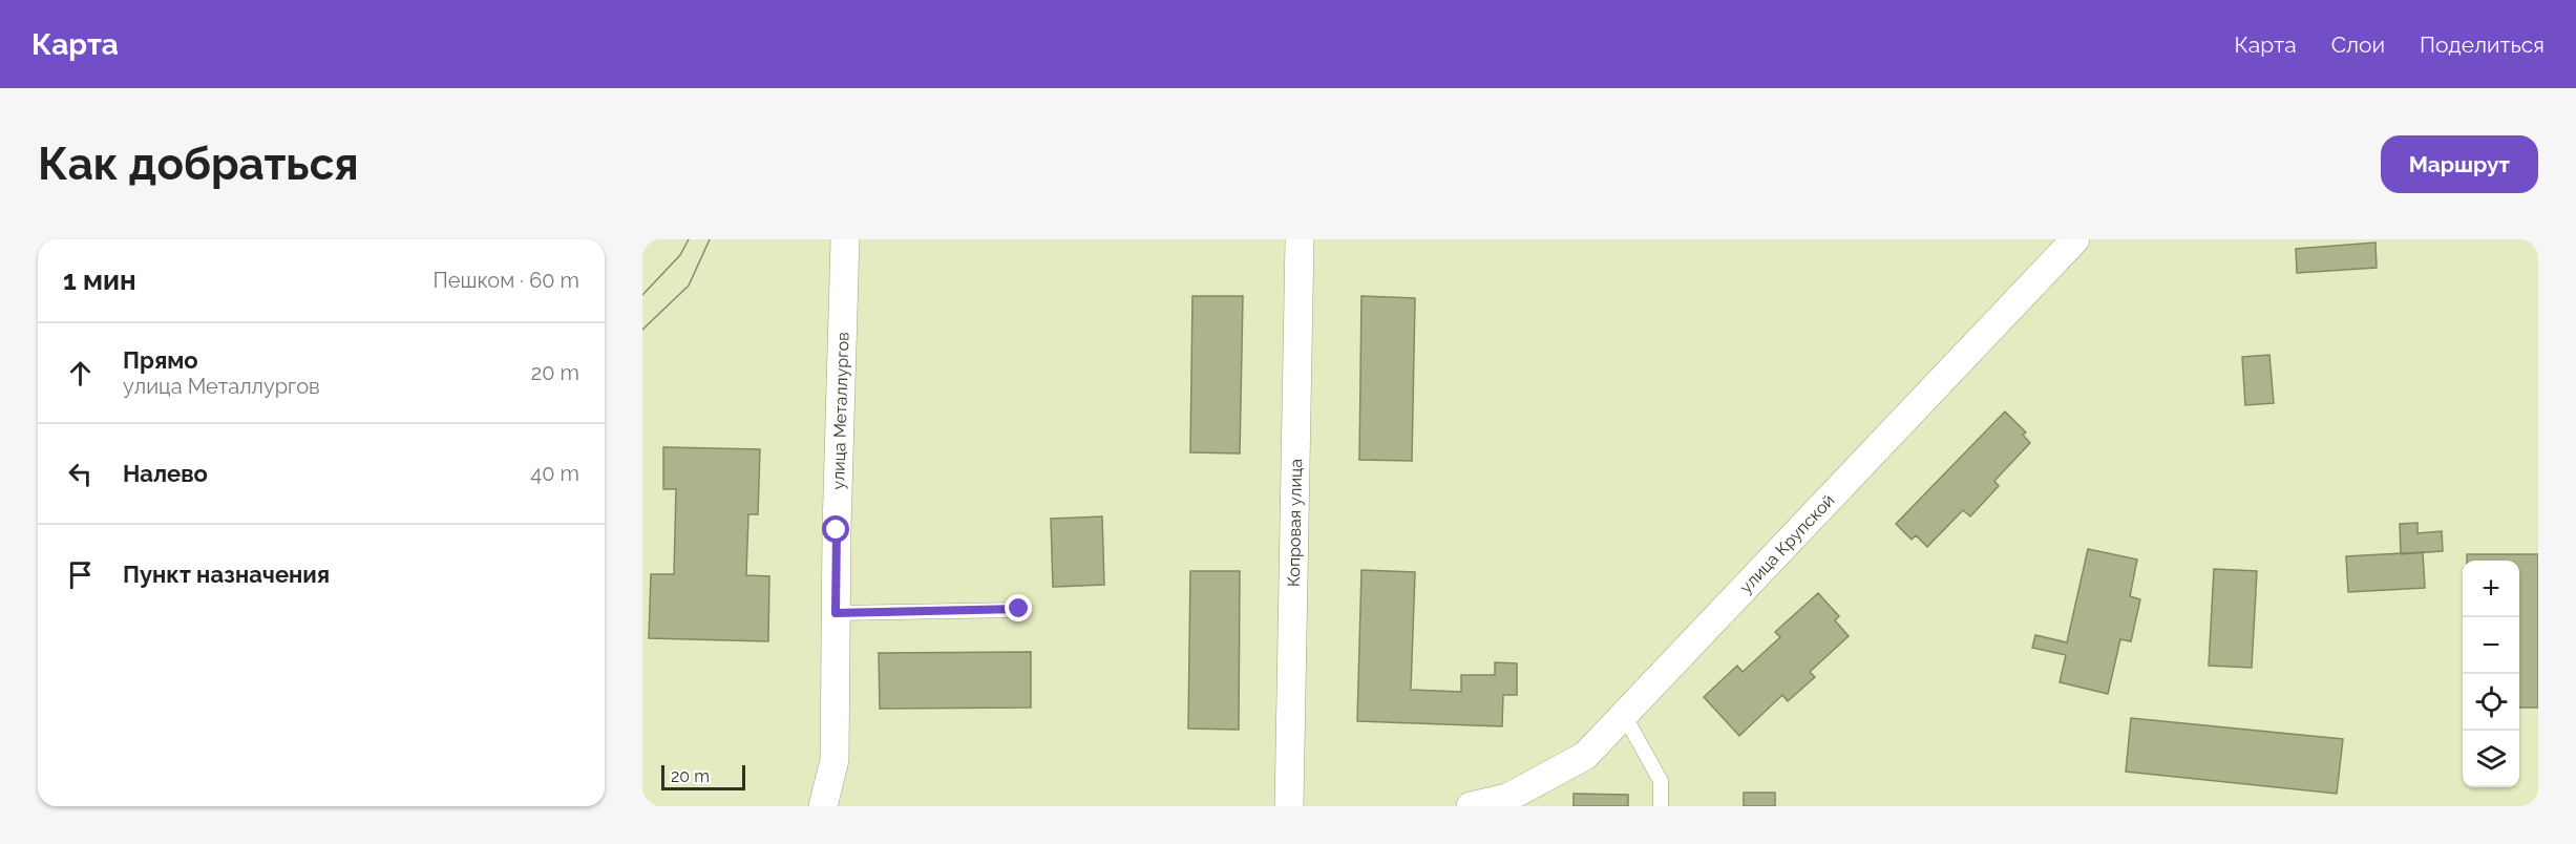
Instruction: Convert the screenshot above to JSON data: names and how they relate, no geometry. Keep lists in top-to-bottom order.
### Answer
{
  "streets": {
    "street": ["улица Металлургов", "Копровая улица", "улица Крупской"]
  },
  "scale_bar": "20 m",
  "page": {
    "header": "Карта",
    "nav": ["Карта", "Слои", "Поделиться"],
    "buttons": "Маршрут",
    "title": "Как добраться",
    "heading": ["1 мин", "Пешком · 60 m"],
    "list": [
      ["Прямо", "улица Металлургов", "20 m"],
      ["Налево", "40 m"],
      "Пункт назначения"
    ],
    "map_buttons": ["+", "−"],
    "scale": "20 m"
  }
}
